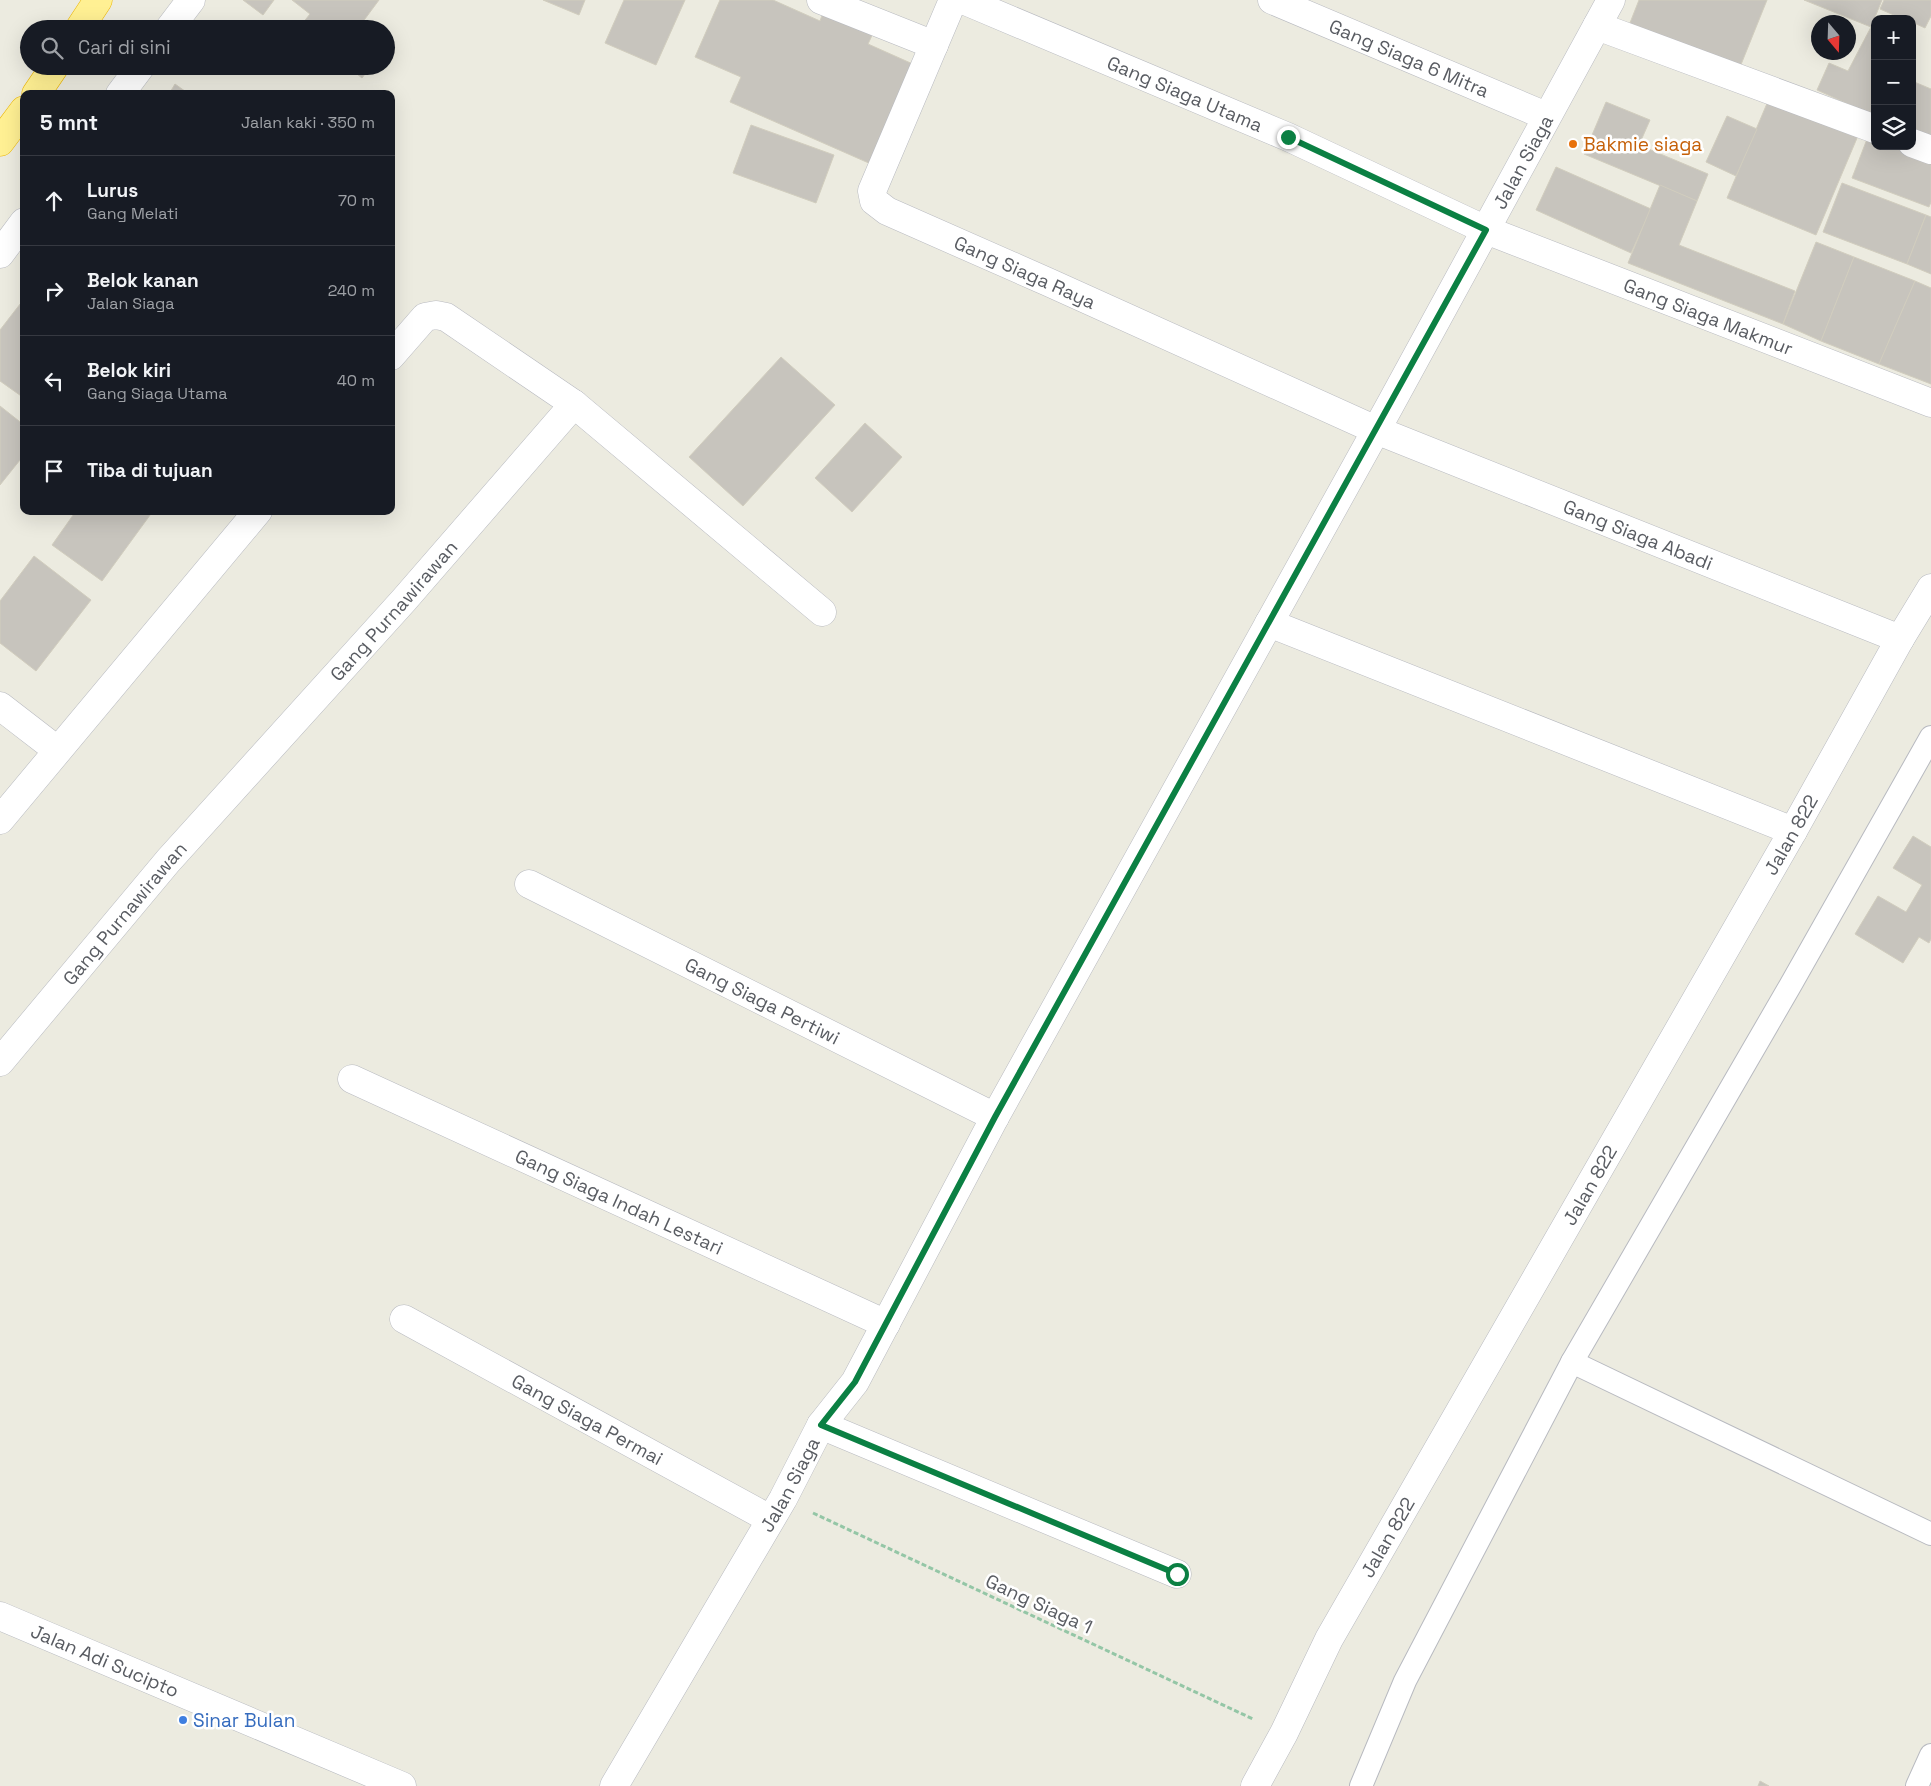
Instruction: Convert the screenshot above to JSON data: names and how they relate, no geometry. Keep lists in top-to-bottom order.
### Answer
{
  "streets": {
    "street": [
      "Gang Siaga 6 Mitra",
      "Gang Siaga Utama",
      "Jalan Siaga",
      "Gang Siaga Raya",
      "Gang Siaga Makmur",
      "Gang Siaga Abadi",
      "Gang Purnawirawan",
      "Jalan 822",
      "Gang Siaga Pertiwi",
      "Gang Siaga Indah Lestari",
      "Gang Siaga Permai",
      "Jalan Adi Sucipto"
    ],
    "path": ["Gang Siaga 1"]
  },
  "crossings": [
    ["Gang Siaga 6 Mitra", "Jalan Siaga"],
    ["Gang Siaga Utama", "Jalan Siaga"],
    ["Gang Siaga Utama", "Gang Siaga Makmur"],
    ["Jalan Siaga", "Gang Siaga Raya"],
    ["Jalan Siaga", "Gang Siaga Makmur"],
    ["Jalan Siaga", "Gang Siaga Abadi"],
    ["Jalan Siaga", "Gang Siaga Pertiwi"],
    ["Jalan Siaga", "Gang Siaga Indah Lestari"],
    ["Jalan Siaga", "Gang Siaga Permai"],
    ["Jalan Siaga", "Gang Siaga 1"],
    ["Gang Siaga Raya", "Gang Siaga Abadi"],
    ["Gang Siaga Abadi", "Jalan 822"],
    ["Jalan 822", "Gang Siaga 1"],
    ["Gang Siaga Permai", "Gang Siaga 1"]
  ],
  "places": ["Bakmie siaga", "Sinar Bulan"],
  "north": "bottom",
  "page": {
    "map_buttons": ["+", "−"],
    "search": "Cari di sini",
    "heading": ["5 mnt", "Jalan kaki · 350 m"],
    "list": [
      ["Lurus", "Gang Melati", "70 m"],
      ["Belok kanan", "Jalan Siaga", "240 m"],
      ["Belok kiri", "Gang Siaga Utama", "40 m"],
      "Tiba di tujuan"
    ]
  }
}
